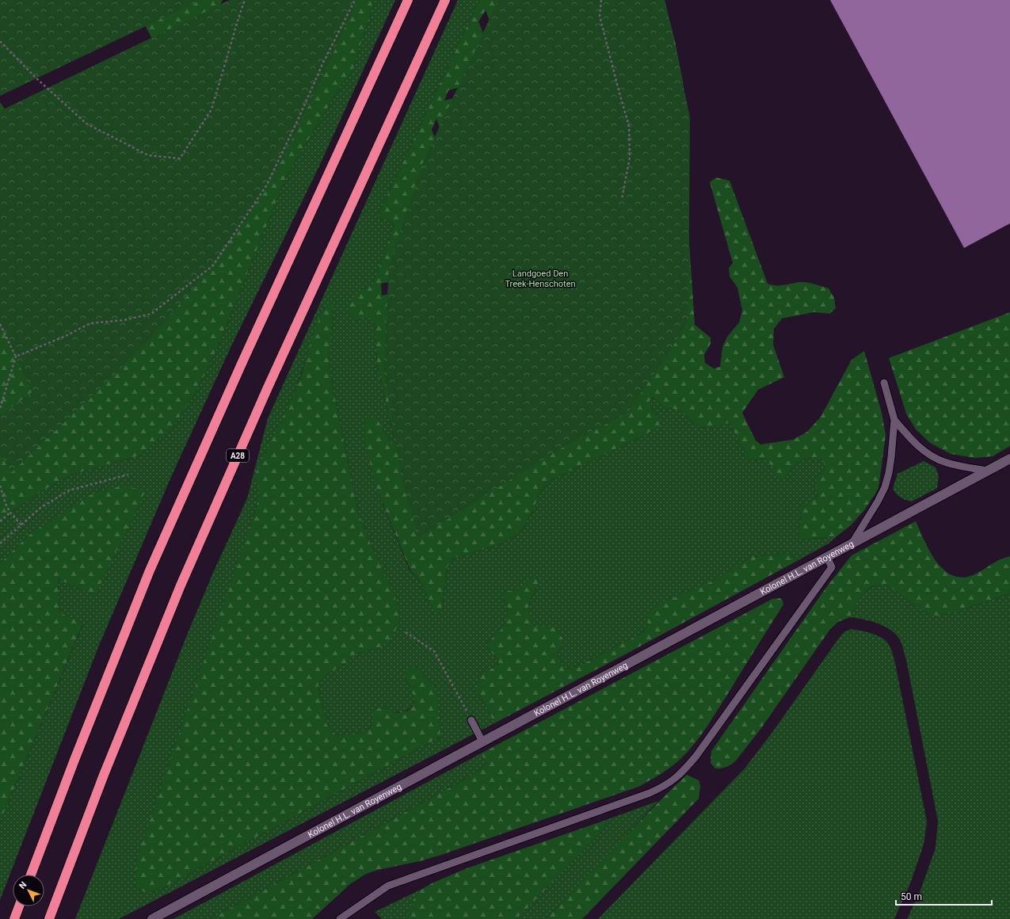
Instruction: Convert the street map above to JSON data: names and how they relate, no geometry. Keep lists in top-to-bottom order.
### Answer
{
  "streets": {
    "highway": ["A28"],
    "street": ["Kolonel H.L. van Royenweg"]
  },
  "parks": ["Landgoed Den Treek-Henschoten"],
  "scale_bar": "50 m",
  "north": "top left"
}
